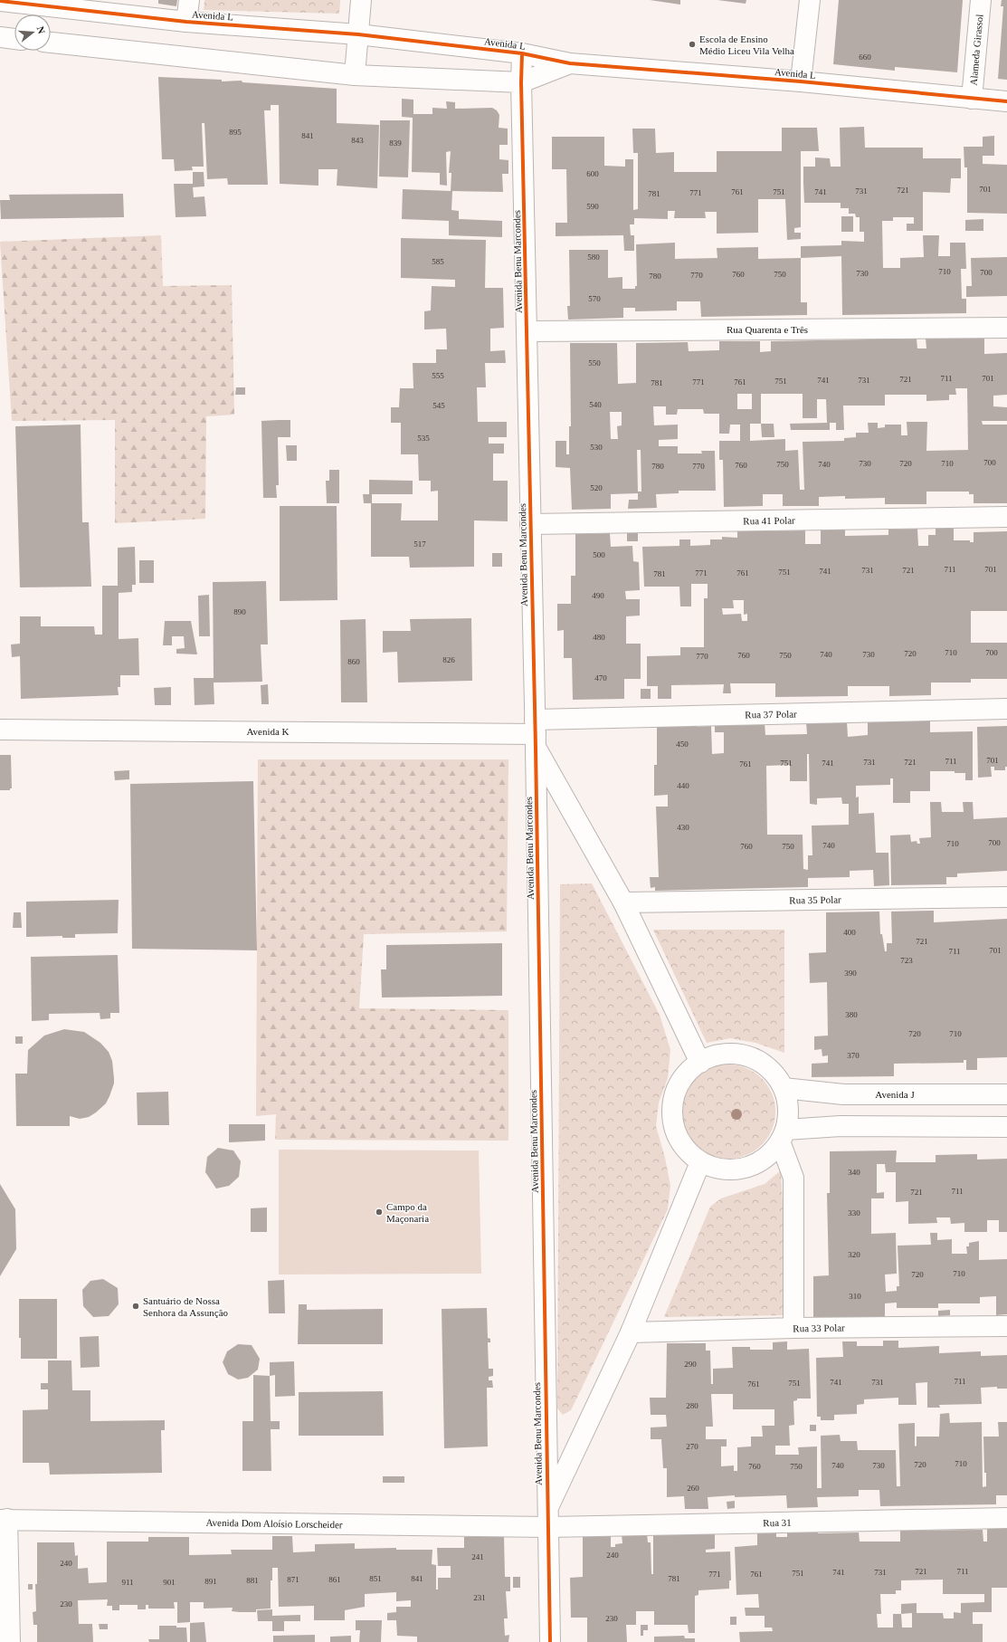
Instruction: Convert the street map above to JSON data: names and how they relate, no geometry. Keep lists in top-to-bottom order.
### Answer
{
  "streets": {
    "street": [
      "Avenida L",
      "Alameda Girassol",
      "Avenida Benu Marcondes",
      "Rua Quarenta e Três",
      "Rua 41 Polar",
      "Rua 37 Polar",
      "Avenida K",
      "Rua 35 Polar",
      "Avenida J",
      "Rua 33 Polar",
      "Rua 31",
      "Avenida Dom Aloísio Lorscheider"
    ]
  },
  "crossings": [
    ["Avenida L", "Alameda Girassol"],
    ["Avenida L", "Avenida Benu Marcondes"],
    ["Avenida Benu Marcondes", "Rua Quarenta e Três"],
    ["Avenida Benu Marcondes", "Rua 41 Polar"],
    ["Avenida Benu Marcondes", "Rua 37 Polar"],
    ["Avenida Benu Marcondes", "Avenida K"],
    ["Avenida Benu Marcondes", "Rua 35 Polar"],
    ["Avenida Benu Marcondes", "Avenida J"],
    ["Avenida Benu Marcondes", "Rua 33 Polar"],
    ["Avenida Benu Marcondes", "Rua 31"],
    ["Avenida Benu Marcondes", "Avenida Dom Aloísio Lorscheider"],
    ["Rua 37 Polar", "Avenida K"],
    ["Rua 31", "Avenida Dom Aloísio Lorscheider"]
  ],
  "places": ["Escola de Ensino Médio Liceu Vila Velha", "Campo da Maçonaria", "Santuário de Nossa Senhora da Assunção"],
  "house_numbers": [
    "660",
    "895",
    "841",
    "843",
    "839",
    "600",
    "701",
    "721",
    "731",
    "761",
    "751",
    "741",
    "771",
    "781",
    "590",
    "580",
    "585",
    "710",
    "700",
    "730",
    "760",
    "750",
    "770",
    "780",
    "570",
    "550",
    "555",
    "711",
    "701",
    "721",
    "741",
    "731",
    "751",
    "771",
    "761",
    "781",
    "540",
    "545",
    "535",
    "530",
    "700",
    "730",
    "720",
    "710",
    "750",
    "740",
    "760",
    "780",
    "770",
    "520",
    "517",
    "500",
    "711",
    "701",
    "731",
    "721",
    "741",
    "751",
    "771",
    "761",
    "781",
    "490",
    "890",
    "480",
    "710",
    "700",
    "720",
    "740",
    "730",
    "760",
    "750",
    "770",
    "826",
    "860",
    "470",
    "450",
    "701",
    "711",
    "731",
    "721",
    "751",
    "741",
    "761",
    "440",
    "430",
    "700",
    "710",
    "740",
    "760",
    "750",
    "400",
    "721",
    "701",
    "711",
    "723",
    "390",
    "380",
    "720",
    "710",
    "370",
    "340",
    "711",
    "721",
    "330",
    "320",
    "710",
    "720",
    "310",
    "290",
    "711",
    "741",
    "731",
    "751",
    "761",
    "280",
    "270",
    "710",
    "720",
    "740",
    "730",
    "760",
    "750",
    "260",
    "240",
    "241",
    "240",
    "721",
    "711",
    "741",
    "731",
    "751",
    "771",
    "761",
    "851",
    "841",
    "781",
    "871",
    "861",
    "881",
    "891",
    "911",
    "901",
    "231",
    "230",
    "230"
  ],
  "north": "right"
}
